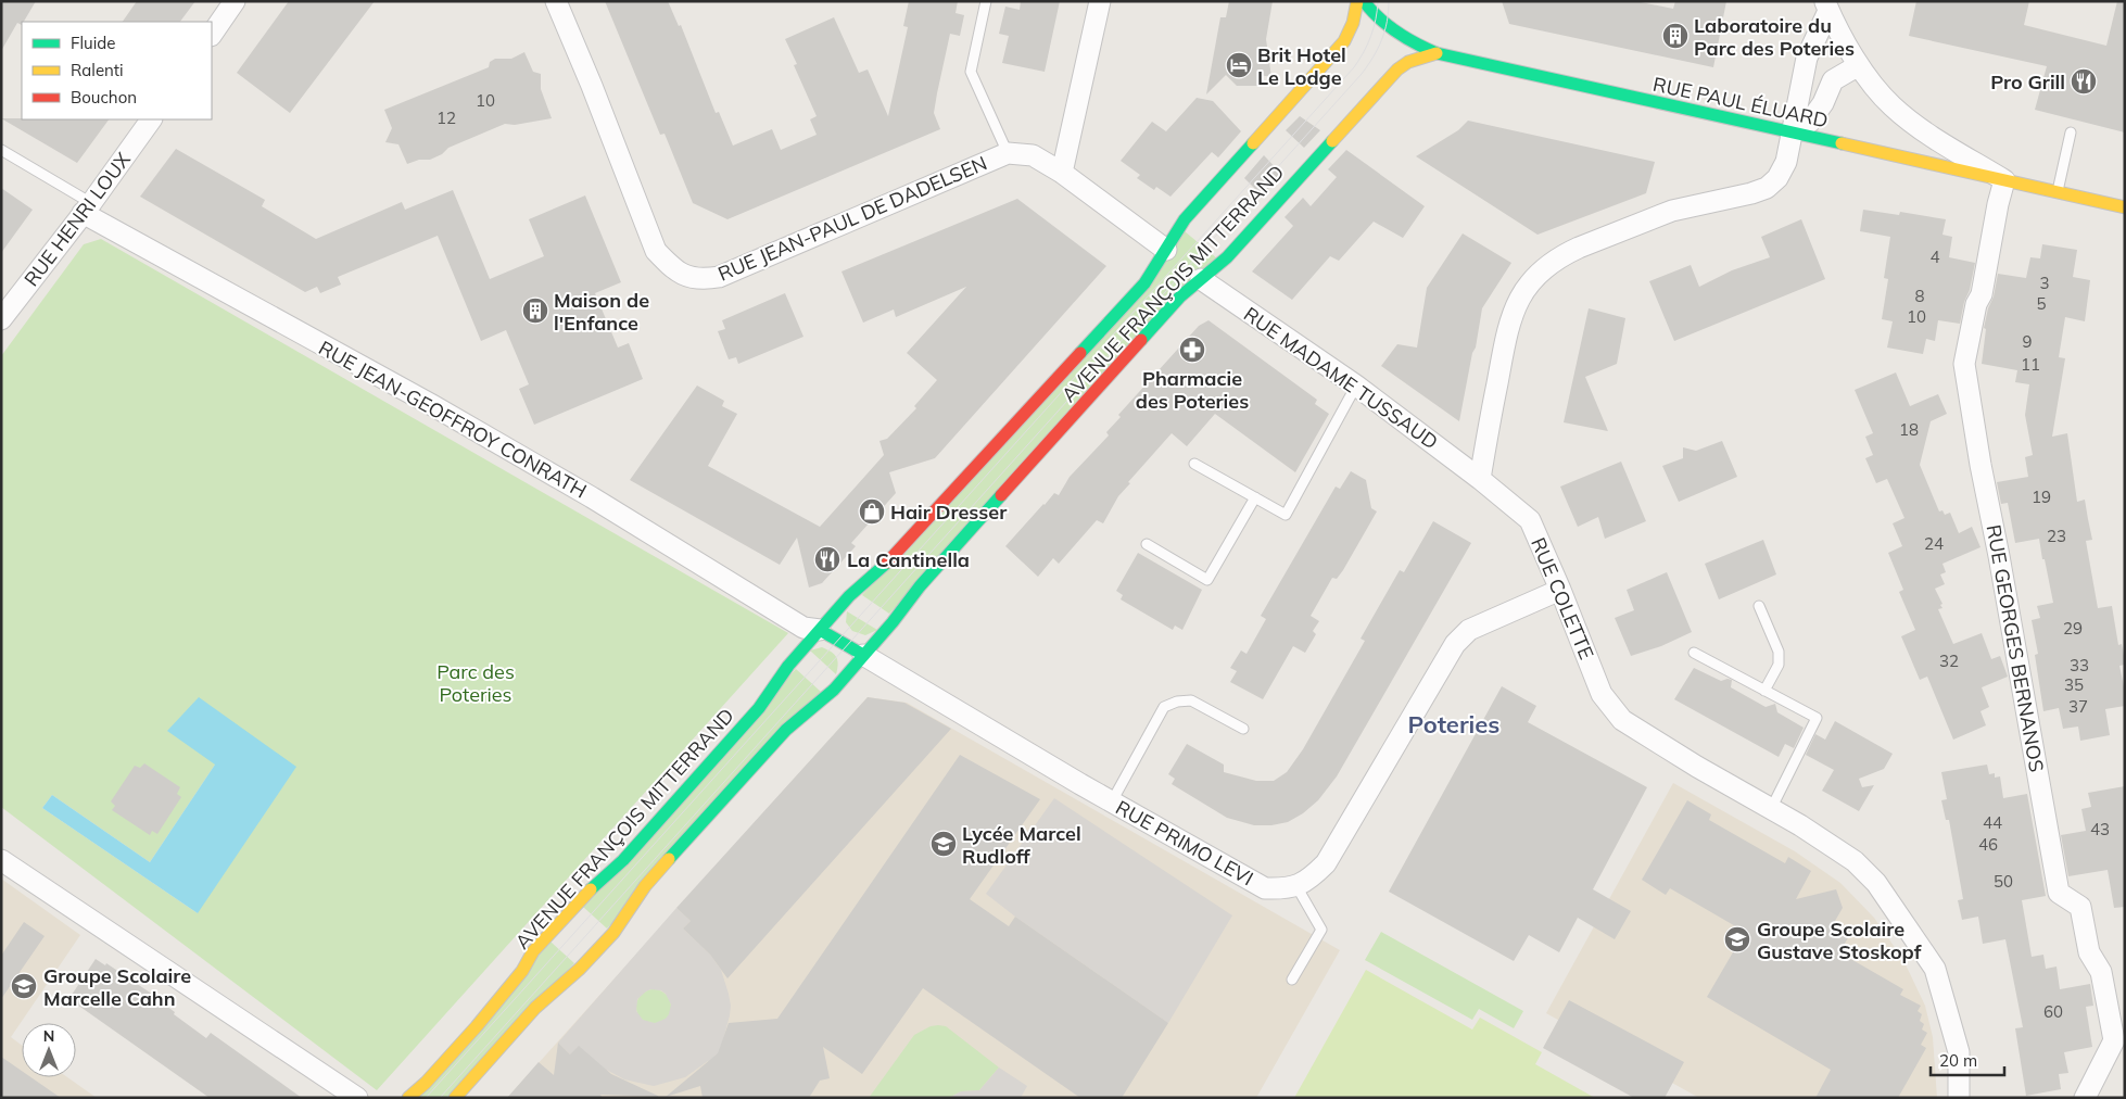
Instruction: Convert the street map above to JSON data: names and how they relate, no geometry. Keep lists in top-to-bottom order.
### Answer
{
  "streets": {
    "street": [
      "RUE PAUL ÉLUARD",
      "RUE JEAN-PAUL DE DADELSEN",
      "RUE HENRI LOUX",
      "AVENUE FRANÇOIS MITTERRAND",
      "RUE MADAME TUSSAUD",
      "RUE JEAN-GEOFFROY CONRATH",
      "RUE COLETTE",
      "RUE GEORGES BERNANOS",
      "RUE PRIMO LEVI"
    ]
  },
  "crossings": [
    ["RUE PAUL ÉLUARD", "AVENUE FRANÇOIS MITTERRAND"],
    ["RUE PAUL ÉLUARD", "RUE GEORGES BERNANOS"],
    ["RUE JEAN-PAUL DE DADELSEN", "AVENUE FRANÇOIS MITTERRAND"],
    ["RUE HENRI LOUX", "RUE JEAN-GEOFFROY CONRATH"],
    ["AVENUE FRANÇOIS MITTERRAND", "RUE MADAME TUSSAUD"],
    ["AVENUE FRANÇOIS MITTERRAND", "RUE JEAN-GEOFFROY CONRATH"],
    ["AVENUE FRANÇOIS MITTERRAND", "RUE PRIMO LEVI"],
    ["RUE MADAME TUSSAUD", "RUE COLETTE"]
  ],
  "districts": ["Poteries"],
  "parks": ["Parc des Poteries"],
  "places": {
    "building": ["Laboratoire du Parc des Poteries", "Maison de l'Enfance"],
    "hotel": ["Brit Hotel Le Lodge"],
    "restaurant": ["Pro Grill", "La Cantinella"],
    "pharmacy": ["Pharmacie des Poteries"],
    "shop": ["Hair Dresser"],
    "school or university": ["Lycée Marcel Rudloff", "Groupe Scolaire Gustave Stoskopf", "Groupe Scolaire Marcelle Cahn"]
  },
  "house_numbers": [
    "10",
    "12",
    "4",
    "3",
    "8",
    "5",
    "10",
    "9",
    "11",
    "18",
    "19",
    "23",
    "24",
    "29",
    "32",
    "33",
    "35",
    "37",
    "44",
    "43",
    "46",
    "50",
    "60"
  ],
  "legend": ["Fluide", "Ralenti", "Bouchon"],
  "scale_bar": "20 m",
  "north": "top"
}
